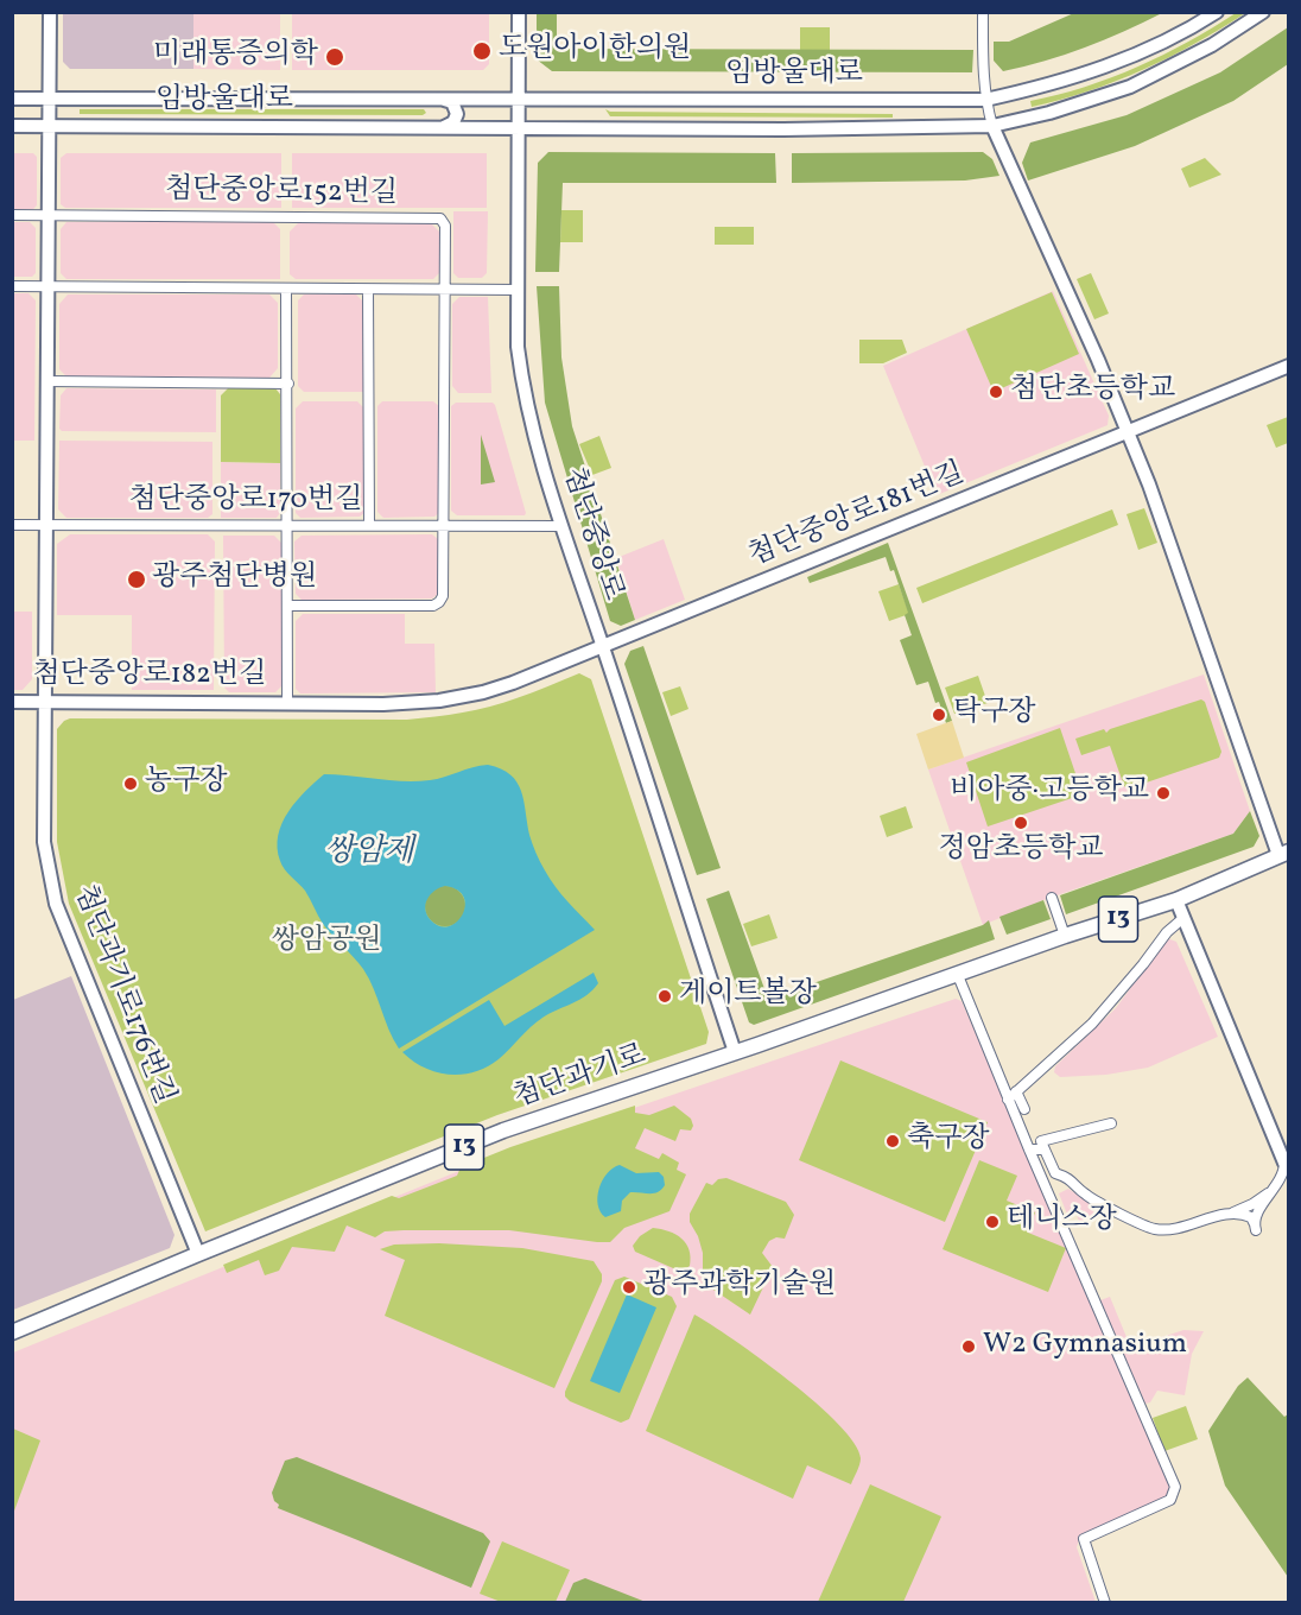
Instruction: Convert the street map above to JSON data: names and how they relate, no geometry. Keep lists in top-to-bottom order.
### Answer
{
  "streets": {
    "main road": ["13", "첨단과기로"],
    "street": [
      "임방울대로",
      "첨단중앙로152번길",
      "첨단중앙로170번길",
      "첨단중앙로181번길",
      "첨단중앙로",
      "첨단중앙로182번길",
      "첨단과기로176번길"
    ]
  },
  "crossings": [
    ["임방울대로", "첨단중앙로"],
    ["임방울대로", "첨단과기로176번길"],
    ["첨단중앙로152번길", "첨단중앙로170번길"],
    ["첨단중앙로152번길", "첨단과기로176번길"],
    ["첨단중앙로170번길", "첨단중앙로"],
    ["첨단중앙로170번길", "첨단중앙로182번길"],
    ["첨단중앙로170번길", "첨단과기로176번길"],
    ["첨단중앙로181번길", "첨단중앙로"],
    ["첨단중앙로181번길", "첨단중앙로182번길"],
    ["첨단중앙로", "첨단중앙로182번길"],
    ["첨단중앙로", "첨단과기로"],
    ["첨단중앙로182번길", "첨단과기로176번길"],
    ["첨단과기로176번길", "첨단과기로"]
  ],
  "water": ["쌍암제"],
  "parks": ["쌍암공원"],
  "places": [
    "도원아이한의원",
    "미래통증의학",
    "첨단초등학교",
    "광주첨단병원",
    "탁구장",
    "농구장",
    "비아중·고등학교",
    "정암초등학교",
    "게이트볼장",
    "축구장",
    "테니스장",
    "광주과학기술원",
    "W2 Gymnasium"
  ]
}
